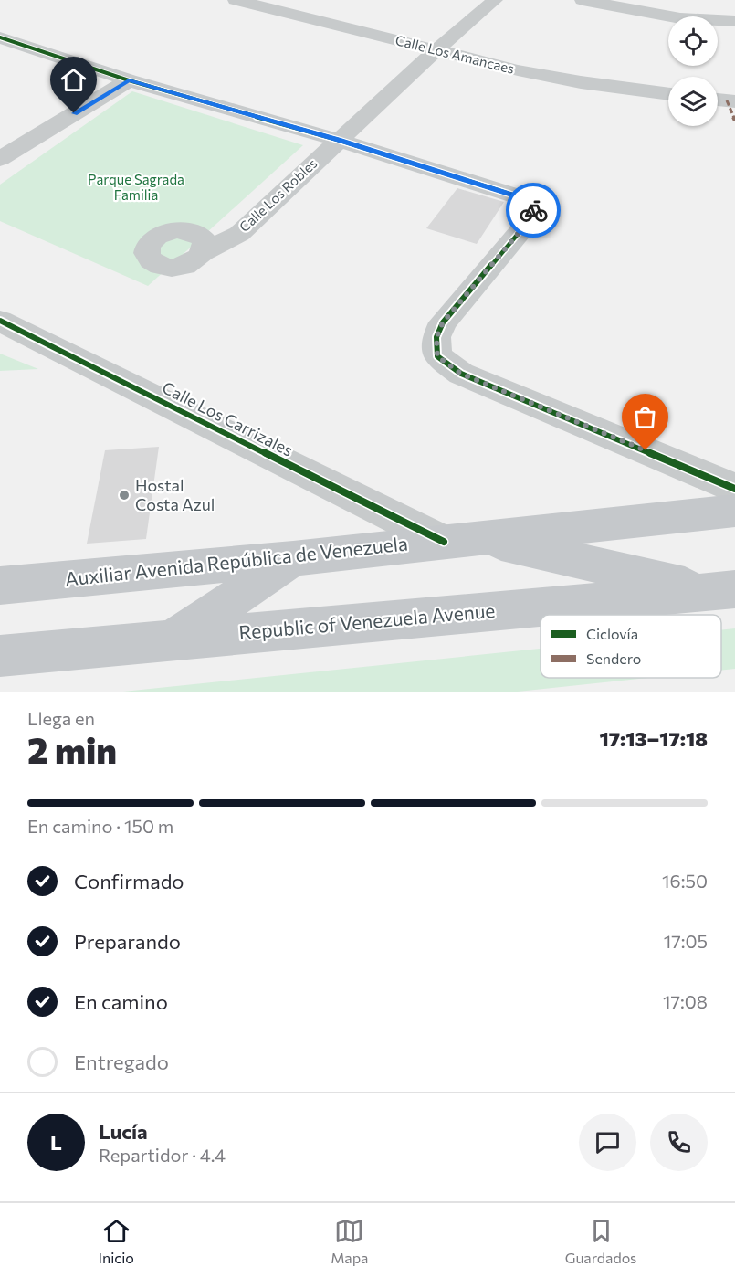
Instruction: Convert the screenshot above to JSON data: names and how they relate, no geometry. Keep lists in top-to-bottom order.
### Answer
{
  "streets": {
    "main road": ["Auxiliar Avenida República de Venezuela", "Republic of Venezuela Avenue"],
    "street": ["Calle Los Amancaes", "Calle Los Robles", "Calle Los Carrizales"]
  },
  "crossings": [
    ["Calle Los Amancaes", "Calle Los Robles"],
    ["Calle Los Carrizales", "Auxiliar Avenida República de Venezuela"]
  ],
  "parks": ["Parque Sagrada Familia"],
  "places": ["Hostal Costa Azul"],
  "legend": ["Ciclovía", "Sendero"],
  "page": {
    "heading": ["2 min", "Llega en", "17:13–17:18"],
    "panel": ["Lucía", "Repartidor · 4.4"],
    "bar": "En camino · 150 m",
    "list": [
      ["Confirmado", "16:50"],
      ["Preparando", "17:05"],
      ["En camino", "17:08"],
      "Entregado"
    ],
    "round": "L",
    "tabs": ["Inicio", "Mapa", "Guardados"]
  }
}
